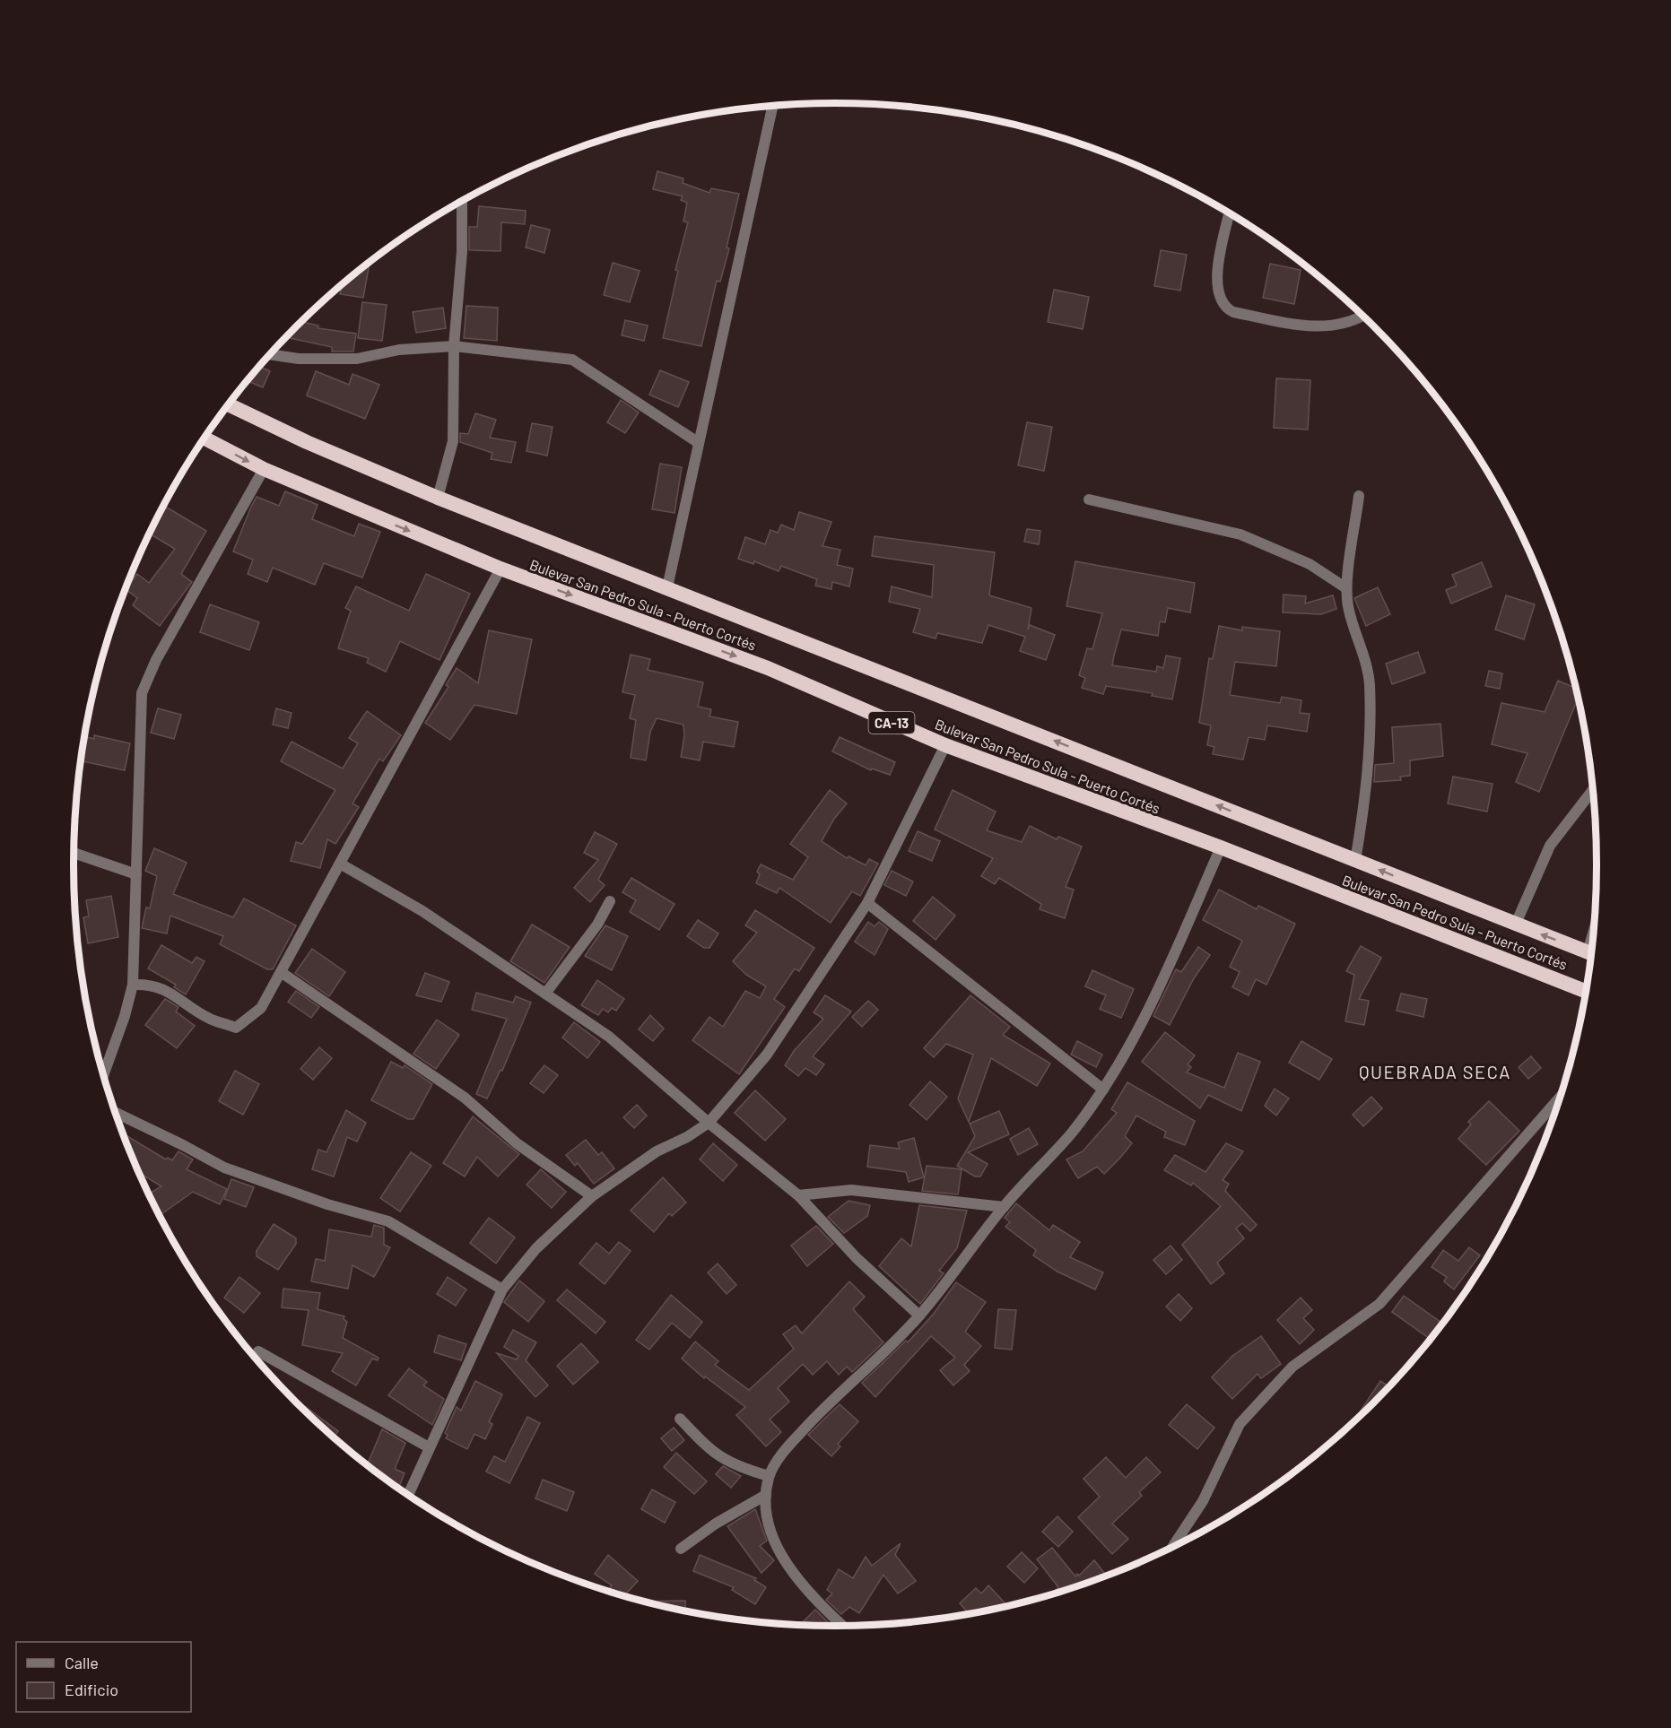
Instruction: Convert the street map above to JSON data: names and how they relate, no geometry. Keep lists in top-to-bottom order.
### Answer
{
  "streets": {
    "highway": ["Bulevar San Pedro Sula - Puerto Cortés", "CA-13"]
  },
  "districts": ["QUEBRADA SECA"],
  "legend": ["Calle", "Edificio"]
}
